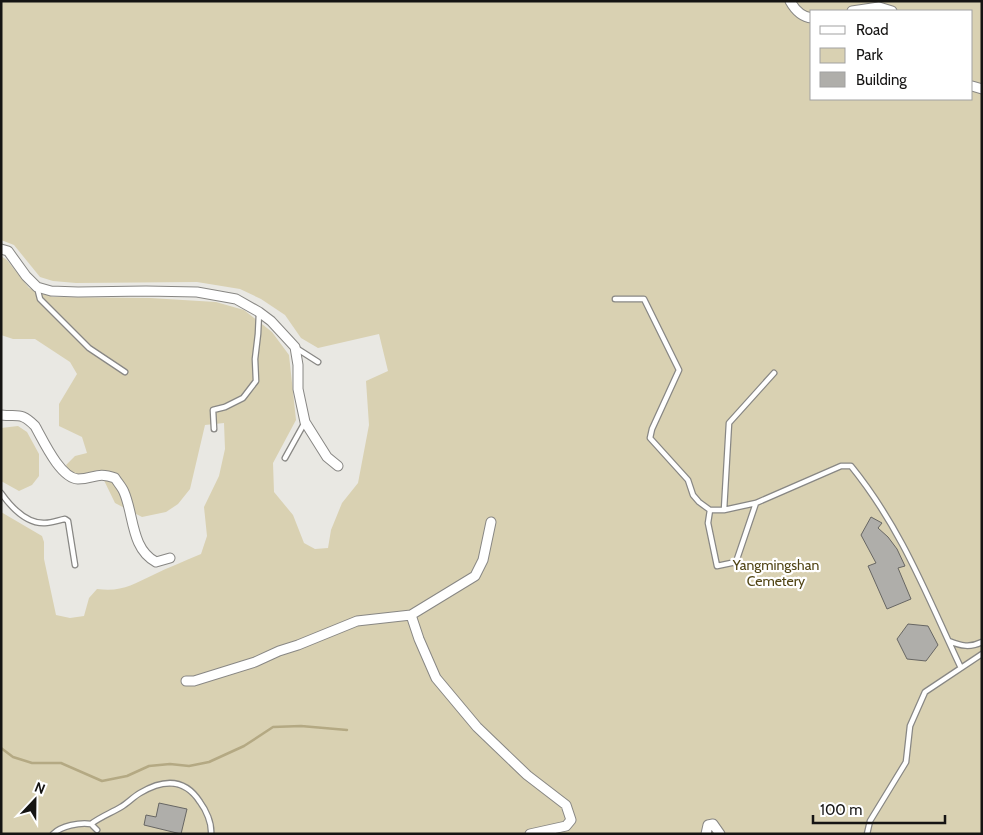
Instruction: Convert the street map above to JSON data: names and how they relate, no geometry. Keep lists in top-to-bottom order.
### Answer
{
  "parks": ["Yangmingshan Cemetery"],
  "legend": ["Road", "Park", "Building"],
  "scale_bar": "100 m",
  "north": "top"
}
